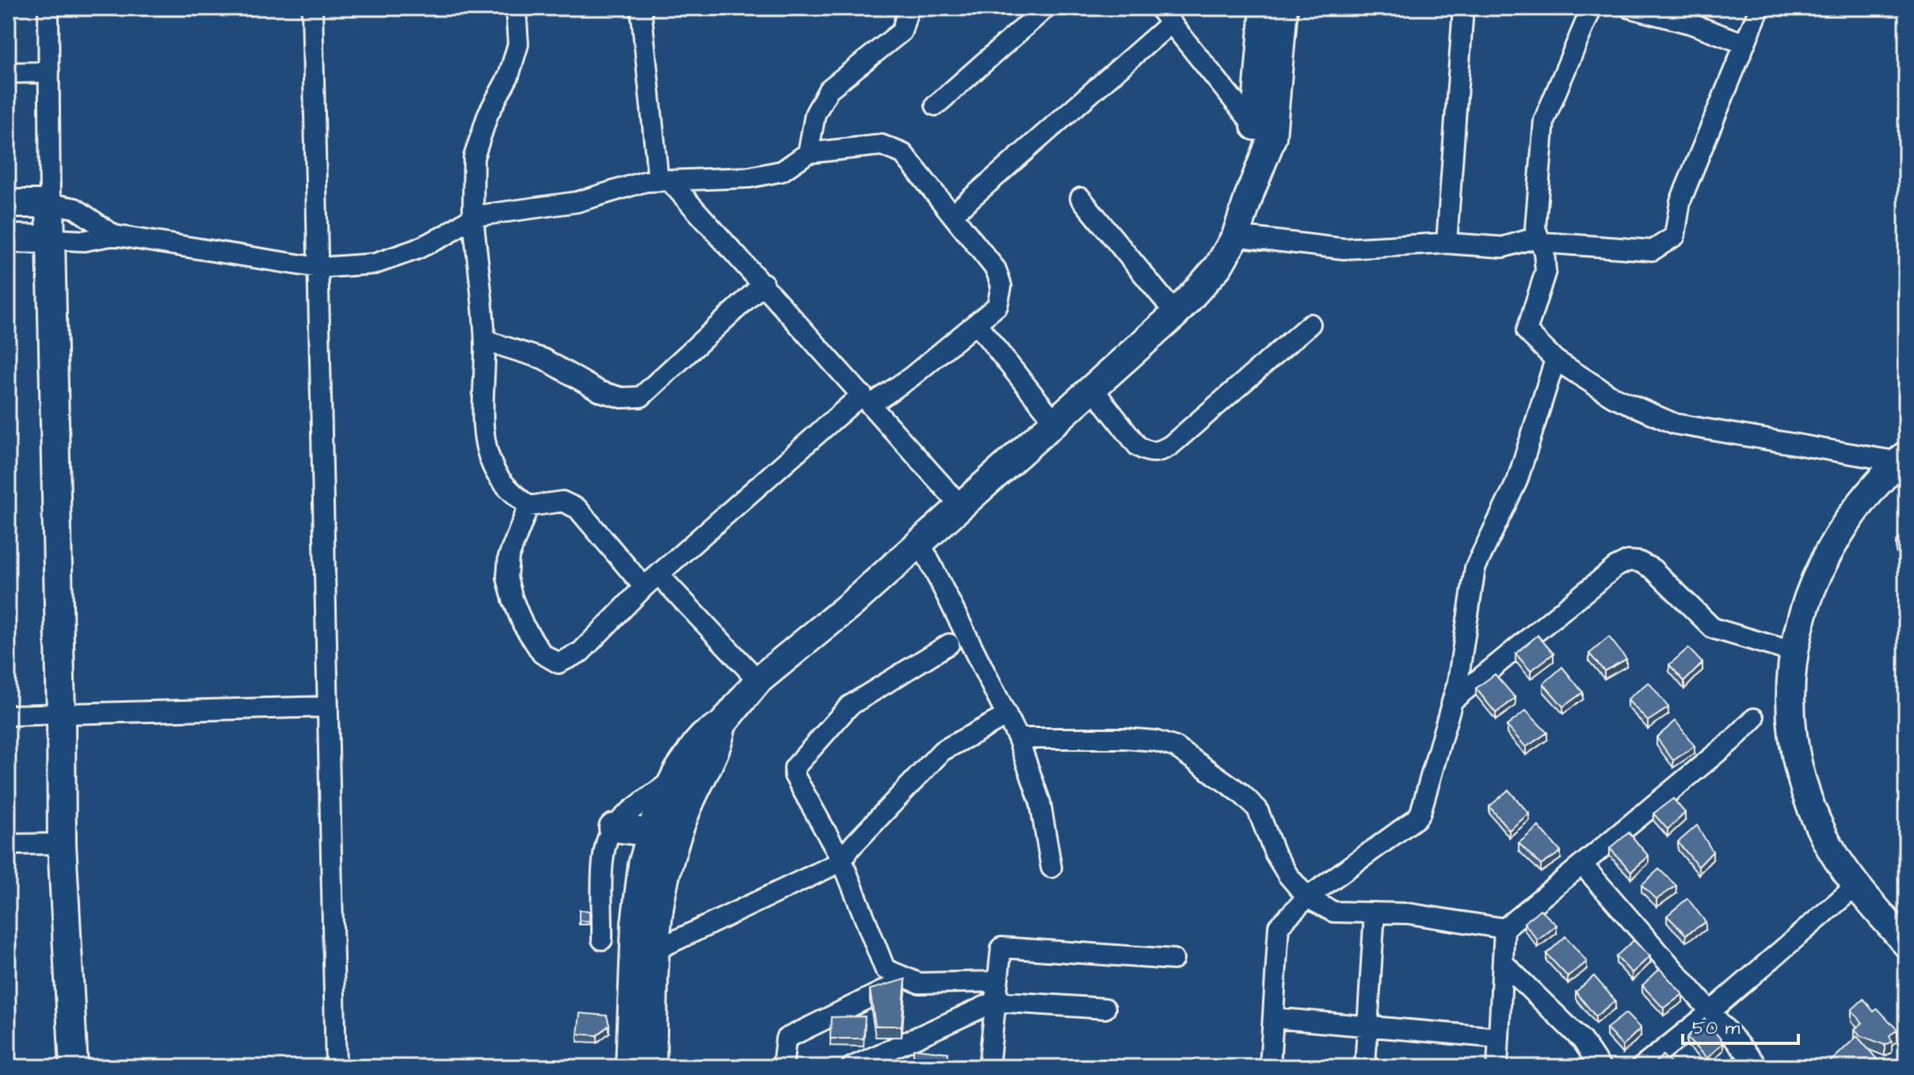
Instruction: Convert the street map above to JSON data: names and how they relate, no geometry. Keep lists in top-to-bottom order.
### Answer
{
  "scale_bar": "50 m"
}
